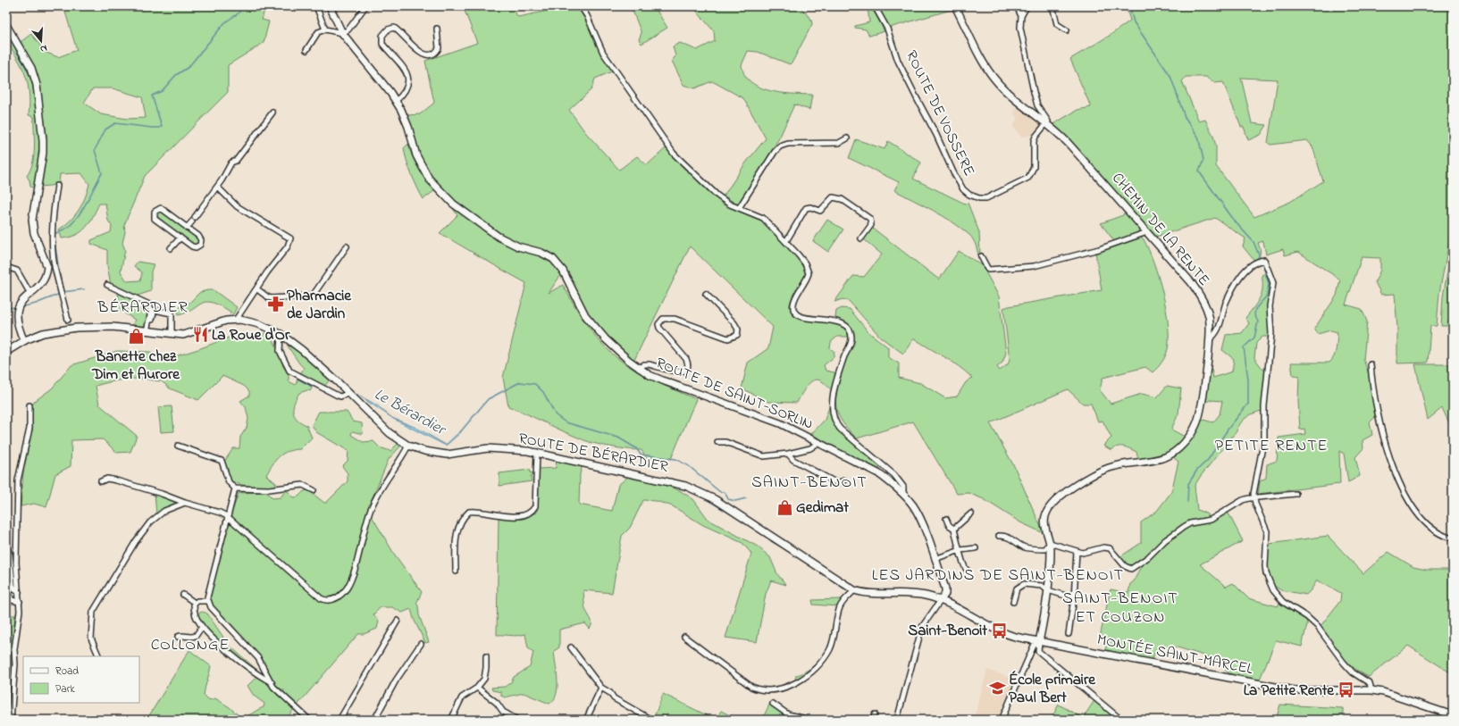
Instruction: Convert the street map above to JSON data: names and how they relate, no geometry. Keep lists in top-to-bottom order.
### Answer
{
  "streets": {
    "street": [
      "ROUTE DE VOSSERE",
      "CHEMIN DE LA RENTE",
      "ROUTE DE SAINT-SORLIN",
      "ROUTE DE BÉRARDIER",
      "MONTÉE SAINT-MARCEL"
    ]
  },
  "crossings": [
    ["ROUTE DE VOSSERE", "CHEMIN DE LA RENTE"],
    ["CHEMIN DE LA RENTE", "MONTÉE SAINT-MARCEL"],
    ["ROUTE DE SAINT-SORLIN", "ROUTE DE BÉRARDIER"],
    ["ROUTE DE SAINT-SORLIN", "MONTÉE SAINT-MARCEL"],
    ["ROUTE DE BÉRARDIER", "MONTÉE SAINT-MARCEL"]
  ],
  "districts": [
    "BÉRARDIER",
    "PETITE RENTE",
    "SAINT-BENOIT",
    "LES JARDINS DE SAINT-BENOIT",
    "SAINT-BENOIT ET COUZON",
    "COLLONGE"
  ],
  "water": ["Le Bérardier"],
  "places": {
    "pharmacy": ["Pharmacie de Jardin"],
    "restaurant": ["La Roue d'Or"],
    "shop": ["Banette chez Dim et Aurore", "Gedimat"],
    "bus stop": ["Saint-Benoit", "La Petite Rente"],
    "school or university": ["École primaire Paul Bert"]
  },
  "legend": ["Road", "Park"],
  "north": "bottom"
}
